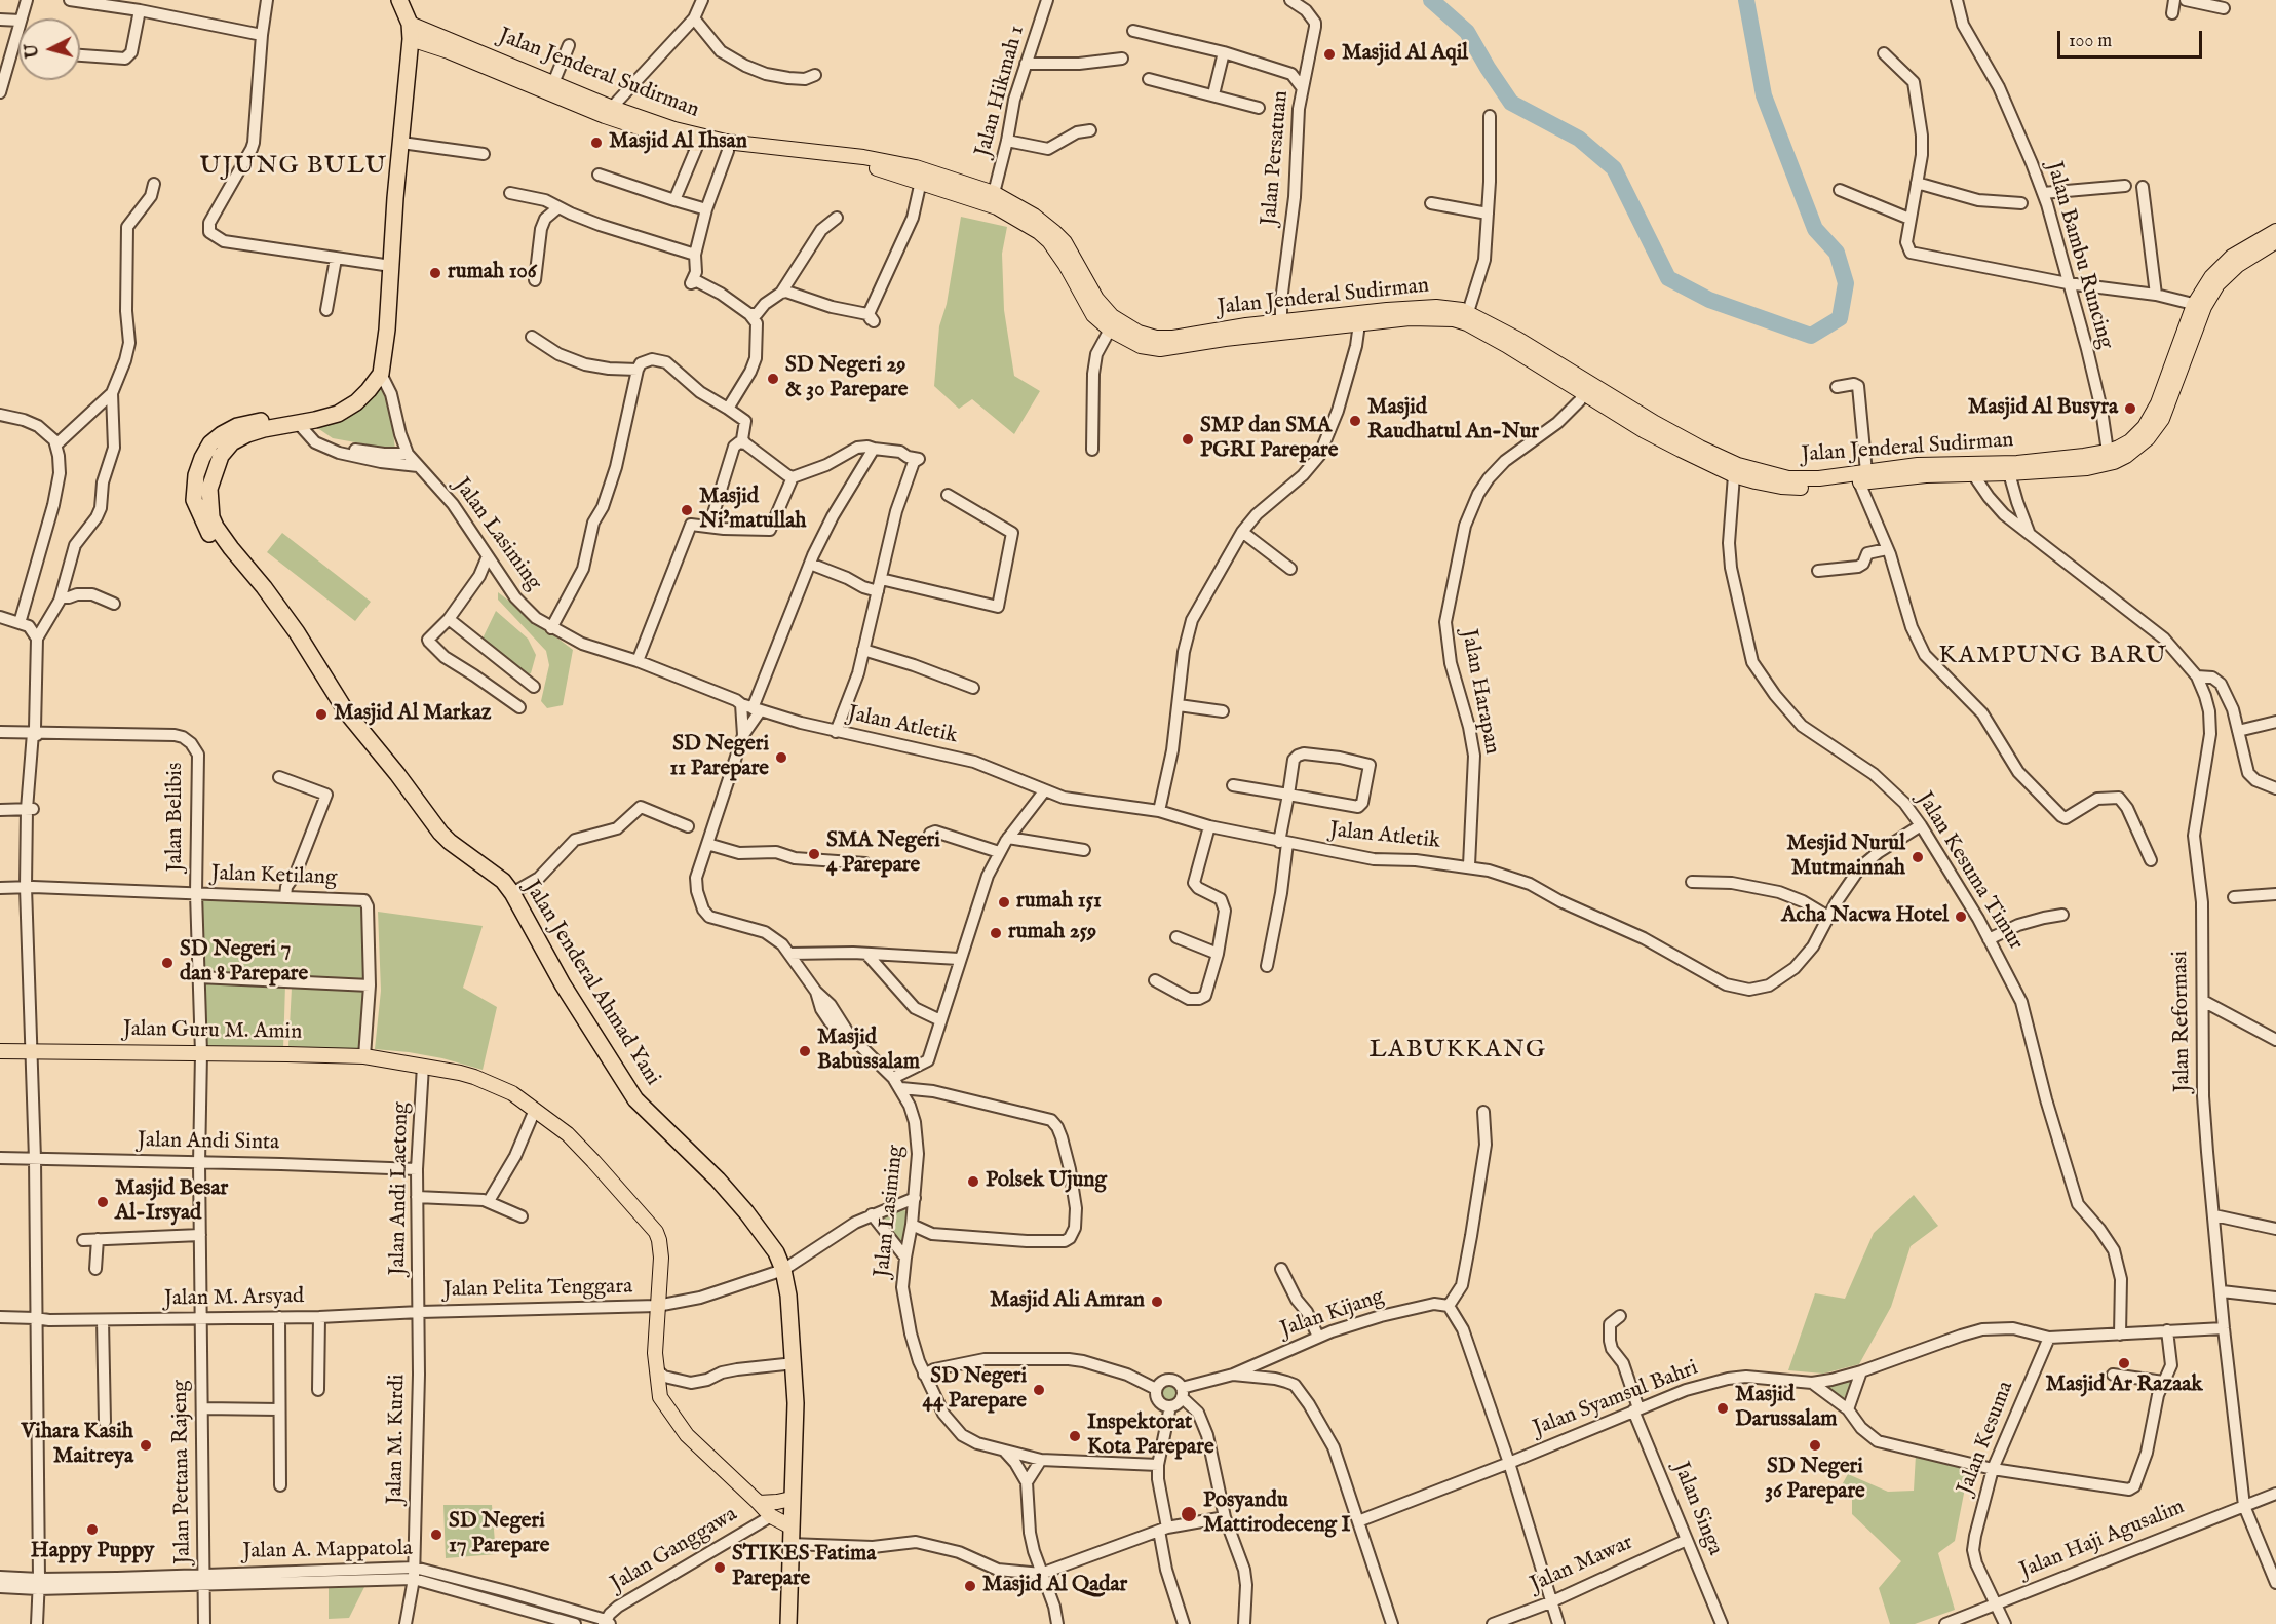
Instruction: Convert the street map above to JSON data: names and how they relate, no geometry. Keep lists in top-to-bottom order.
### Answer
{
  "streets": {
    "highway": ["Jalan Jenderal Ahmad Yani"],
    "main road": ["Jalan Jenderal Sudirman", "Jalan Guru M. Amin"],
    "street": [
      "Jalan Hikmah 1",
      "Jalan Persatuan",
      "Jalan Bambu Runcing",
      "Jalan Lasiming",
      "Jalan Harapan",
      "Jalan Atletik",
      "Jalan Belibis",
      "Jalan Kesuma Timur",
      "Jalan Ketilang",
      "Jalan Reformasi",
      "Jalan Andi Sinta",
      "Jalan Andi Laetong",
      "Jalan Pelita Tenggara",
      "Jalan M. Arsyad",
      "Jalan Kijang",
      "Jalan Syamsul Bahri",
      "Jalan Kesuma",
      "Jalan M. Kurdi",
      "Jalan Pettana Rajeng",
      "Jalan Singa",
      "Jalan Haji Agusalim",
      "Jalan Ganggawa",
      "Jalan A. Mappatola",
      "Jalan Mawar"
    ]
  },
  "crossings": [
    ["Jalan Jenderal Sudirman", "Jalan Hikmah 1"],
    ["Jalan Jenderal Sudirman", "Jalan Persatuan"],
    ["Jalan Jenderal Sudirman", "Jalan Bambu Runcing"],
    ["Jalan Jenderal Sudirman", "Jalan Harapan"],
    ["Jalan Jenderal Sudirman", "Jalan Kesuma Timur"],
    ["Jalan Jenderal Sudirman", "Jalan Reformasi"],
    ["Jalan Lasiming", "Jalan Atletik"],
    ["Jalan Lasiming", "Jalan Jenderal Ahmad Yani"],
    ["Jalan Lasiming", "Jalan Pelita Tenggara"],
    ["Jalan Harapan", "Jalan Atletik"],
    ["Jalan Atletik", "Jalan Kesuma Timur"],
    ["Jalan Belibis", "Jalan Ketilang"],
    ["Jalan Belibis", "Jalan Guru M. Amin"],
    ["Jalan Belibis", "Jalan Andi Sinta"],
    ["Jalan Belibis", "Jalan Pettana Rajeng"],
    ["Jalan Kesuma Timur", "Jalan Syamsul Bahri"],
    ["Jalan Jenderal Ahmad Yani", "Jalan Guru M. Amin"],
    ["Jalan Jenderal Ahmad Yani", "Jalan Pelita Tenggara"],
    ["Jalan Reformasi", "Jalan Syamsul Bahri"],
    ["Jalan Reformasi", "Jalan Haji Agusalim"],
    ["Jalan Guru M. Amin", "Jalan Andi Laetong"],
    ["Jalan Guru M. Amin", "Jalan Pelita Tenggara"],
    ["Jalan Guru M. Amin", "Jalan Ganggawa"],
    ["Jalan Andi Sinta", "Jalan Andi Laetong"],
    ["Jalan Andi Sinta", "Jalan Pettana Rajeng"],
    ["Jalan Andi Laetong", "Jalan Pelita Tenggara"],
    ["Jalan Andi Laetong", "Jalan M. Arsyad"],
    ["Jalan Andi Laetong", "Jalan M. Kurdi"],
    ["Jalan Pelita Tenggara", "Jalan M. Arsyad"],
    ["Jalan Pelita Tenggara", "Jalan M. Kurdi"],
    ["Jalan M. Arsyad", "Jalan M. Kurdi"],
    ["Jalan M. Arsyad", "Jalan Pettana Rajeng"],
    ["Jalan Syamsul Bahri", "Jalan Kesuma"],
    ["Jalan Syamsul Bahri", "Jalan Singa"],
    ["Jalan Kesuma", "Jalan Haji Agusalim"],
    ["Jalan M. Kurdi", "Jalan A. Mappatola"],
    ["Jalan Pettana Rajeng", "Jalan A. Mappatola"],
    ["Jalan Singa", "Jalan Mawar"],
    ["Jalan Ganggawa", "Jalan A. Mappatola"]
  ],
  "districts": ["UJUNG BULU", "KAMPUNG BARU", "LABUKKANG"],
  "places": [
    "Masjid Al Aqil",
    "Masjid Al Ihsan",
    "rumah 106",
    "SD Negeri 29 & 30 Parepare",
    "Masjid Al Busyra",
    "Masjid Raudhatul An-Nur",
    "SMP dan SMA PGRI Parepare",
    "Masjid Ni'matullah",
    "Masjid Al Markaz",
    "SD Negeri 11 Parepare",
    "SMA Negeri 4 Parepare",
    "Mesjid Nurul Mutmainnah",
    "rumah 151",
    "Acha Nacwa Hotel",
    "rumah 259",
    "SD Negeri 7 dan 8 Parepare",
    "Masjid Babussalam",
    "Polsek Ujung",
    "Masjid Besar Al-Irsyad",
    "Masjid Ali Amran",
    "Masjid Ar Razaak",
    "SD Negeri 44 Parepare",
    "Masjid Darussalam",
    "Inspektorat Kota Parepare",
    "Vihara Kasih Maitreya",
    "SD Negeri 36 Parepare",
    "Posyandu Mattirodeceng I",
    "Happy Puppy",
    "SD Negeri 17 Parepare",
    "STIKES Fatima Parepare",
    "Masjid Al Qadar"
  ],
  "scale_bar": "100 m",
  "north": "left"
}
